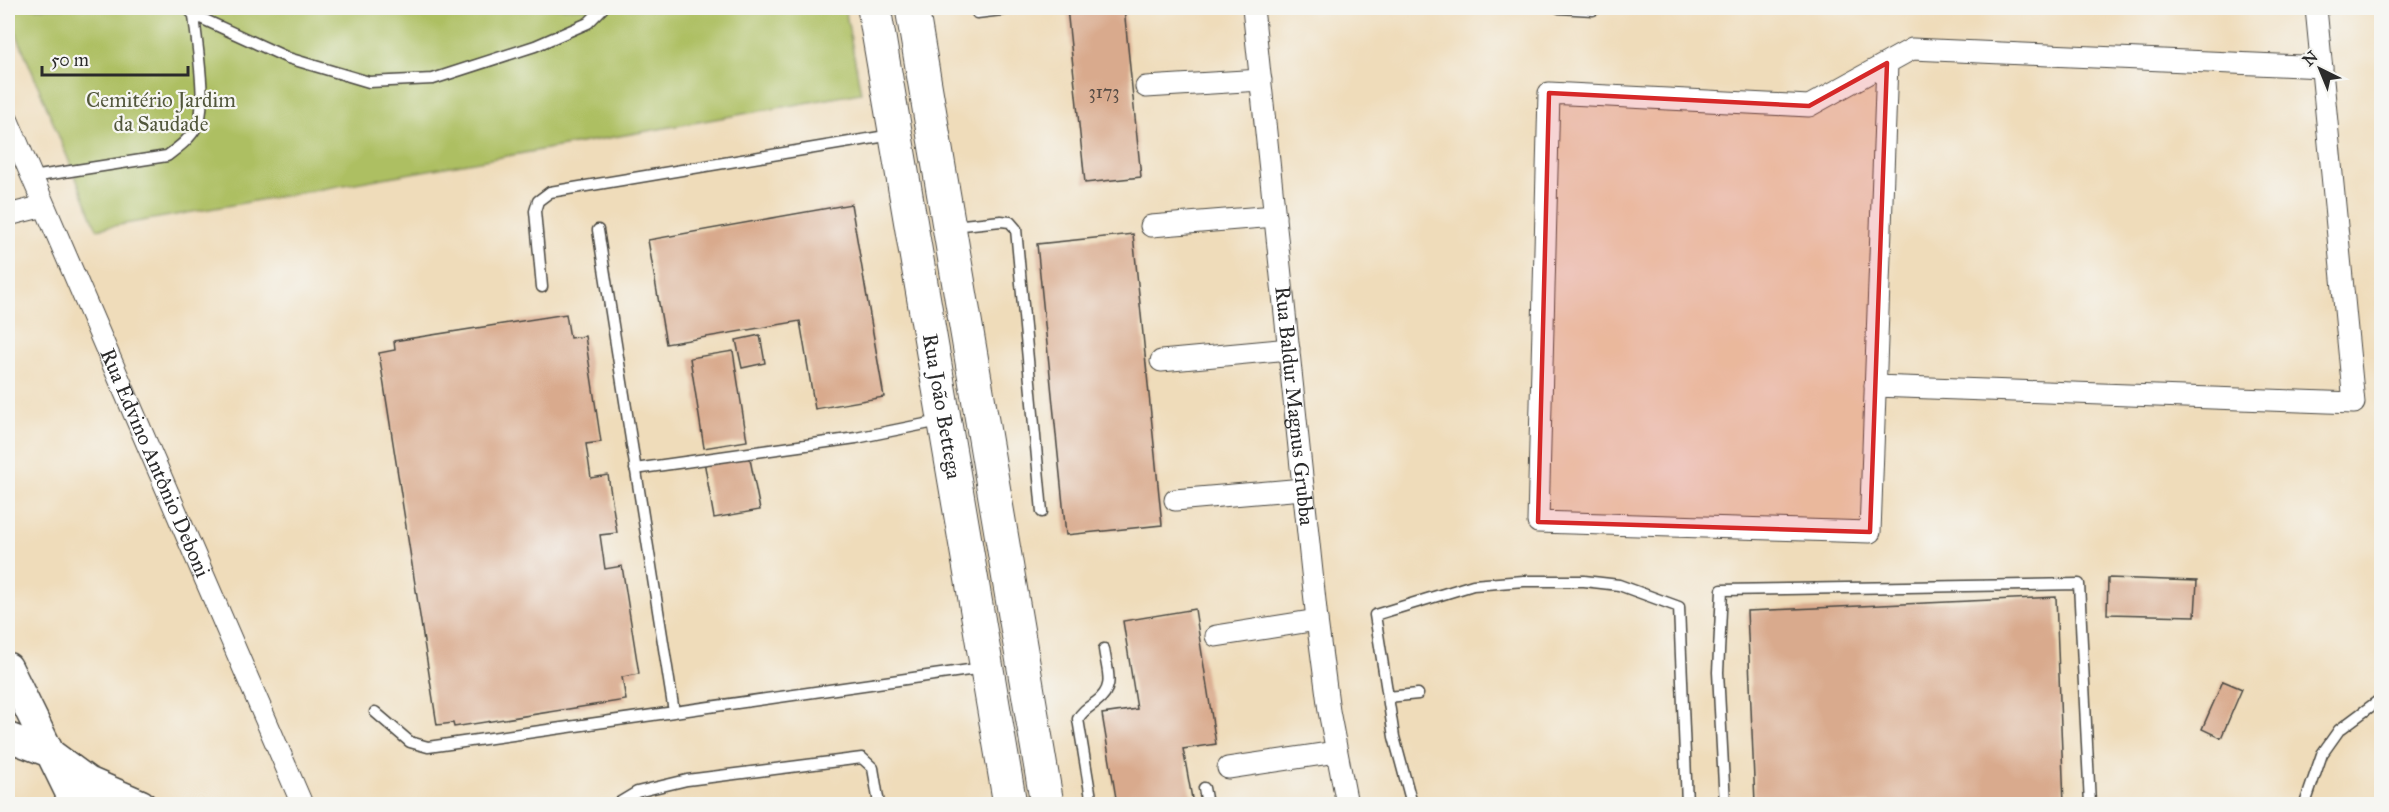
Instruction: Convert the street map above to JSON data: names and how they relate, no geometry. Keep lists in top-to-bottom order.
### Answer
{
  "streets": {
    "main road": ["Rua João Bettega"],
    "street": ["Rua Baldur Magnus Grubba", "Rua Edvino Antônio Deboni"]
  },
  "parks": ["Cemitério Jardim da Saudade"],
  "house_numbers": ["3173"],
  "scale_bar": "50 m",
  "north": "top left"
}
